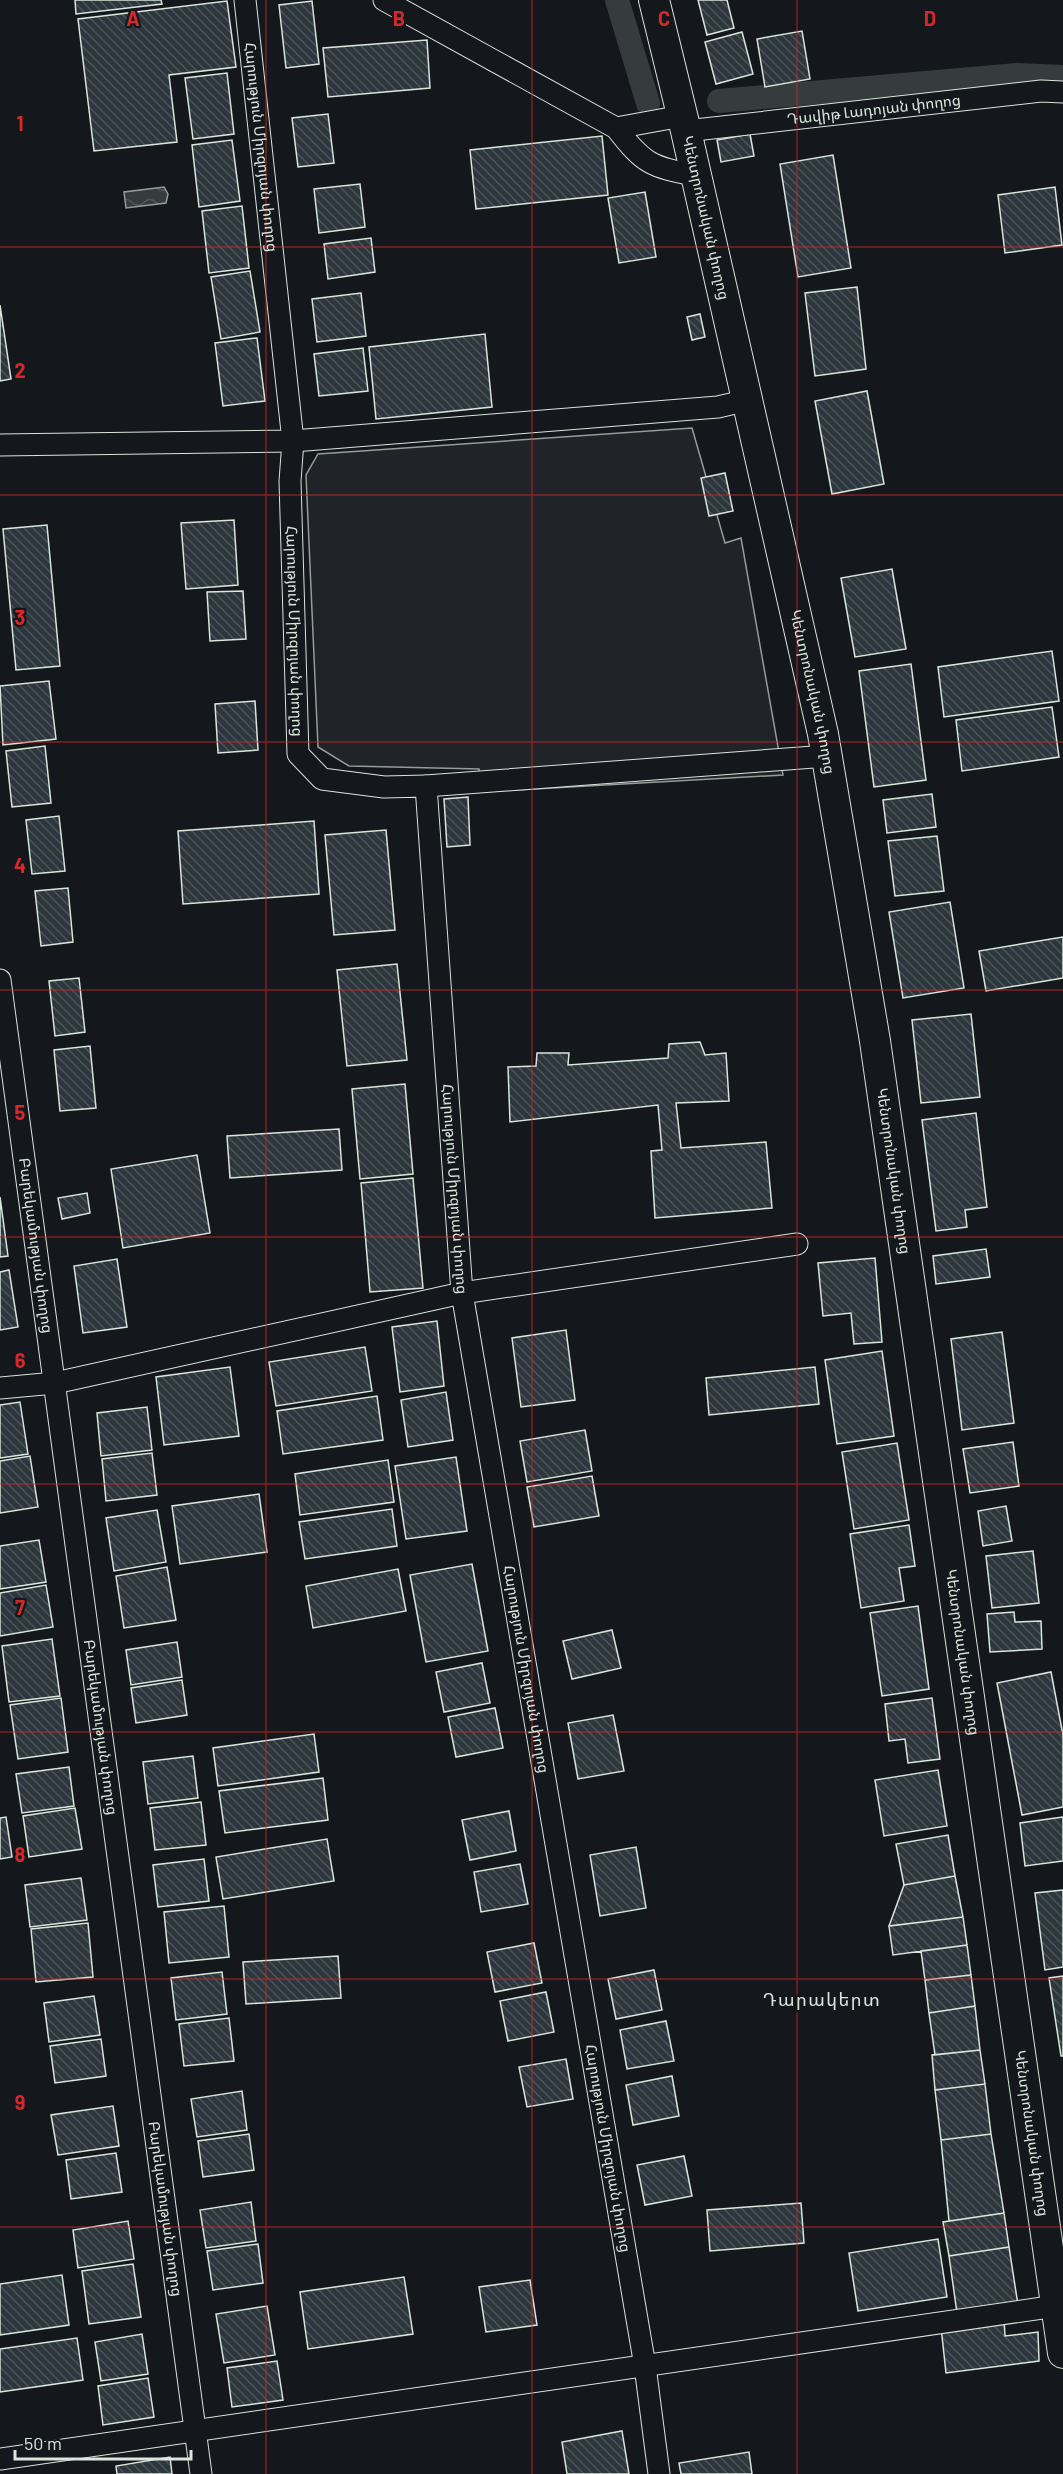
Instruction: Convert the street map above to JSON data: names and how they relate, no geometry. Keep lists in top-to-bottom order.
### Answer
{
  "streets": {
    "main road": ["Կենտրոնական փողոց"],
    "street": ["Դավիթ Լադոյան փողոց", "Հարություն Միրզոյան փողոց", "Բարեկամության փողոց"]
  },
  "crossings": [
    ["Դավիթ Լադոյան փողոց", "Կենտրոնական փողոց"]
  ],
  "districts": ["Դարակերտ"],
  "scale_bar": "50 m",
  "grid": {
    "columns": [
      "A",
      "B",
      "C",
      "D"
    ],
    "rows": [
      "1",
      "2",
      "3",
      "4",
      "5",
      "6",
      "7",
      "8",
      "9"
    ]
  }
}
